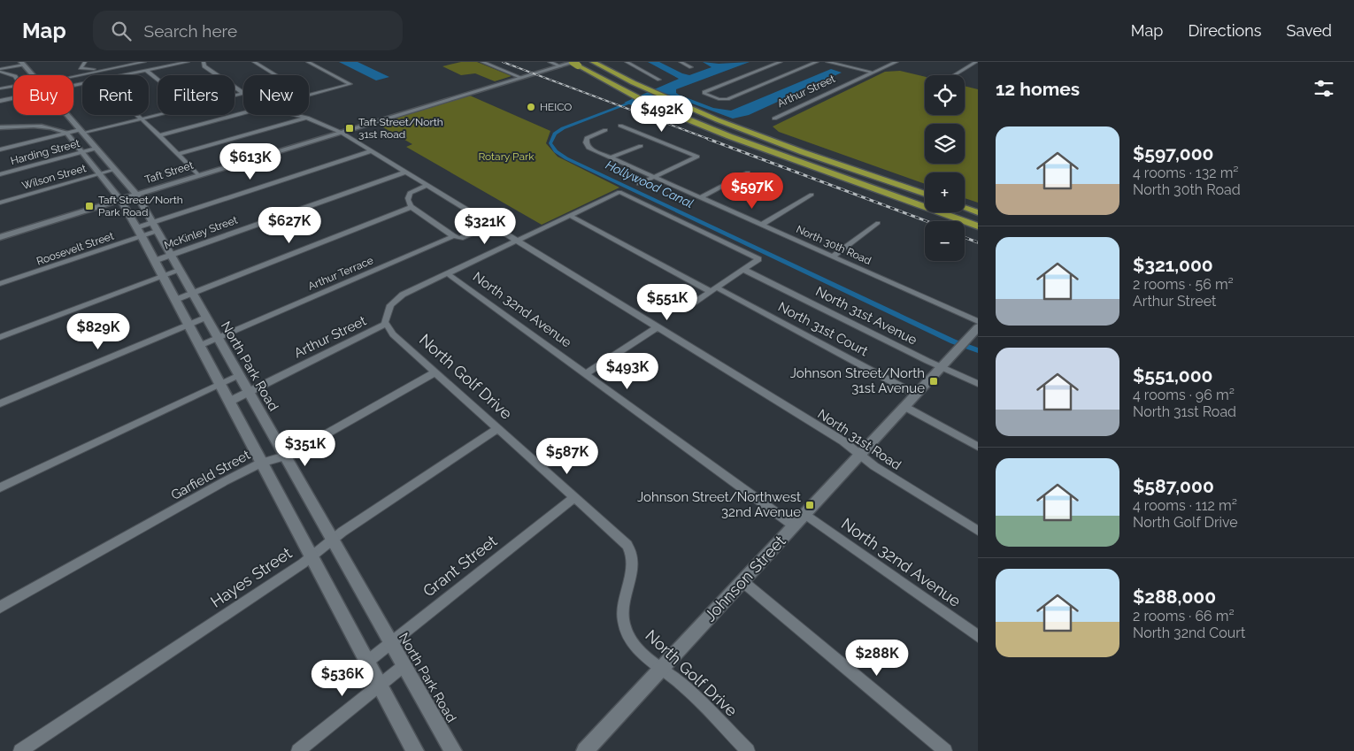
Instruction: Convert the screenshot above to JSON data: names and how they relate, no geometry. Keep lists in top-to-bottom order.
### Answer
{
  "streets": {
    "street": [
      "Arthur Street",
      "Harding Street",
      "Taft Street",
      "Wilson Street",
      "McKinley Street",
      "North 30th Road",
      "Roosevelt Street",
      "Arthur Terrace",
      "North 32nd Avenue",
      "North 31st Avenue",
      "North 31st Court",
      "North Park Road",
      "North Golf Drive",
      "North 31st Road",
      "Garfield Street",
      "Grant Street",
      "Hayes Street",
      "Johnson Street"
    ]
  },
  "crossings": [
    ["Arthur Street", "North 32nd Avenue"],
    ["Arthur Street", "North 31st Avenue"],
    ["Arthur Street", "North 31st Court"],
    ["Arthur Street", "North Park Road"],
    ["Arthur Street", "North Golf Drive"],
    ["Arthur Street", "North 31st Road"],
    ["Harding Street", "North Park Road"],
    ["Taft Street", "North Park Road"],
    ["Taft Street", "North 31st Road"],
    ["Wilson Street", "North Park Road"],
    ["McKinley Street", "North Park Road"],
    ["McKinley Street", "North 31st Road"],
    ["Roosevelt Street", "North Park Road"],
    ["Roosevelt Street", "North 31st Road"],
    ["Arthur Terrace", "North Park Road"],
    ["Arthur Terrace", "North 31st Road"],
    ["North 32nd Avenue", "Johnson Street"],
    ["North 31st Avenue", "Johnson Street"],
    ["North 31st Court", "Johnson Street"],
    ["North Park Road", "Garfield Street"],
    ["North Park Road", "Grant Street"],
    ["North Park Road", "Hayes Street"],
    ["North Golf Drive", "Garfield Street"],
    ["North Golf Drive", "Grant Street"],
    ["North Golf Drive", "Hayes Street"],
    ["North Golf Drive", "Johnson Street"],
    ["North 31st Road", "Johnson Street"]
  ],
  "water": ["Hollywood Canal"],
  "parks": ["Rotary Park"],
  "places": {
    "other": ["HEICO"],
    "transit": [
      "Taft Street/North 31st Road",
      "Taft Street/North Park Road",
      "Johnson Street/North 31st Avenue",
      "Johnson Street/Northwest 32nd Avenue"
    ]
  },
  "page": {
    "header": "Map",
    "search": "Search here",
    "nav": ["Map", "Directions", "Saved"],
    "heading": "12 homes",
    "map_buttons": ["+", "−"],
    "chip": [
      "Buy",
      "Rent",
      "Filters",
      "New"
    ],
    "price": [
      "$492K",
      "$613K",
      "$597K",
      "$627K",
      "$321K",
      "$551K",
      "$829K",
      "$493K",
      "$351K",
      "$587K",
      "$288K",
      "$536K"
    ],
    "list": [
      {
        "name": "$597,000",
        "note": "4 rooms · 132 m² · North 30th Road"
      },
      {
        "name": "$321,000",
        "note": "2 rooms · 56 m² · Arthur Street"
      },
      {
        "name": "$551,000",
        "note": "4 rooms · 96 m² · North 31st Road"
      },
      {
        "name": "$587,000",
        "note": "4 rooms · 112 m² · North Golf Drive"
      },
      {
        "name": "$288,000",
        "note": "2 rooms · 66 m² · North 32nd Court"
      }
    ]
  }
}
